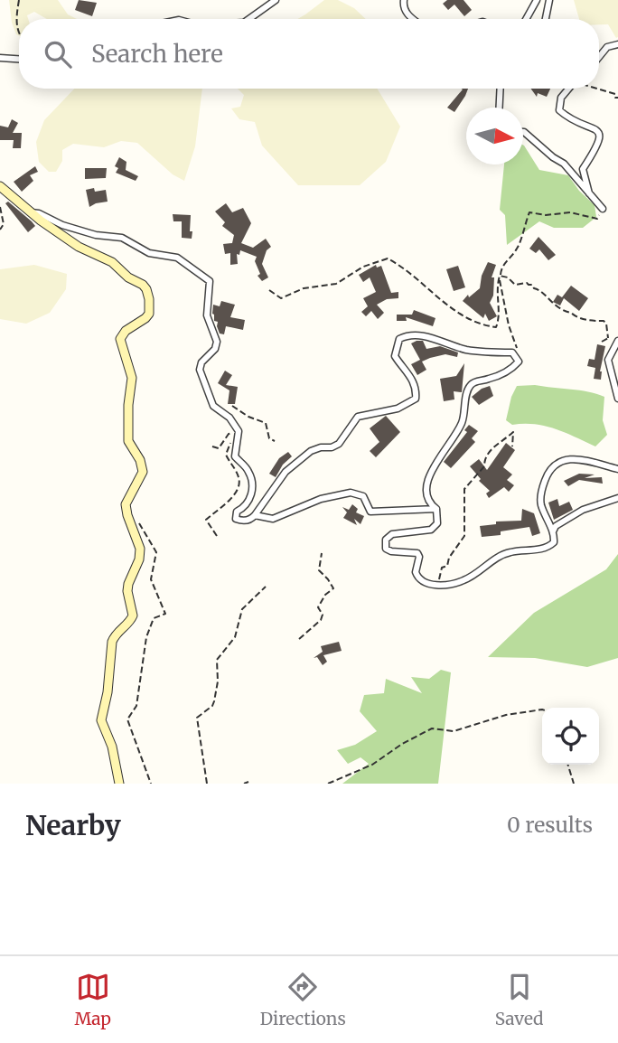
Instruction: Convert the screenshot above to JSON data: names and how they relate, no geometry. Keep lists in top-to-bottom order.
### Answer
{
  "north": "right",
  "page": {
    "search": "Search here",
    "heading": ["Nearby", "0 results"],
    "nav": ["Map", "Directions", "Saved"]
  }
}
